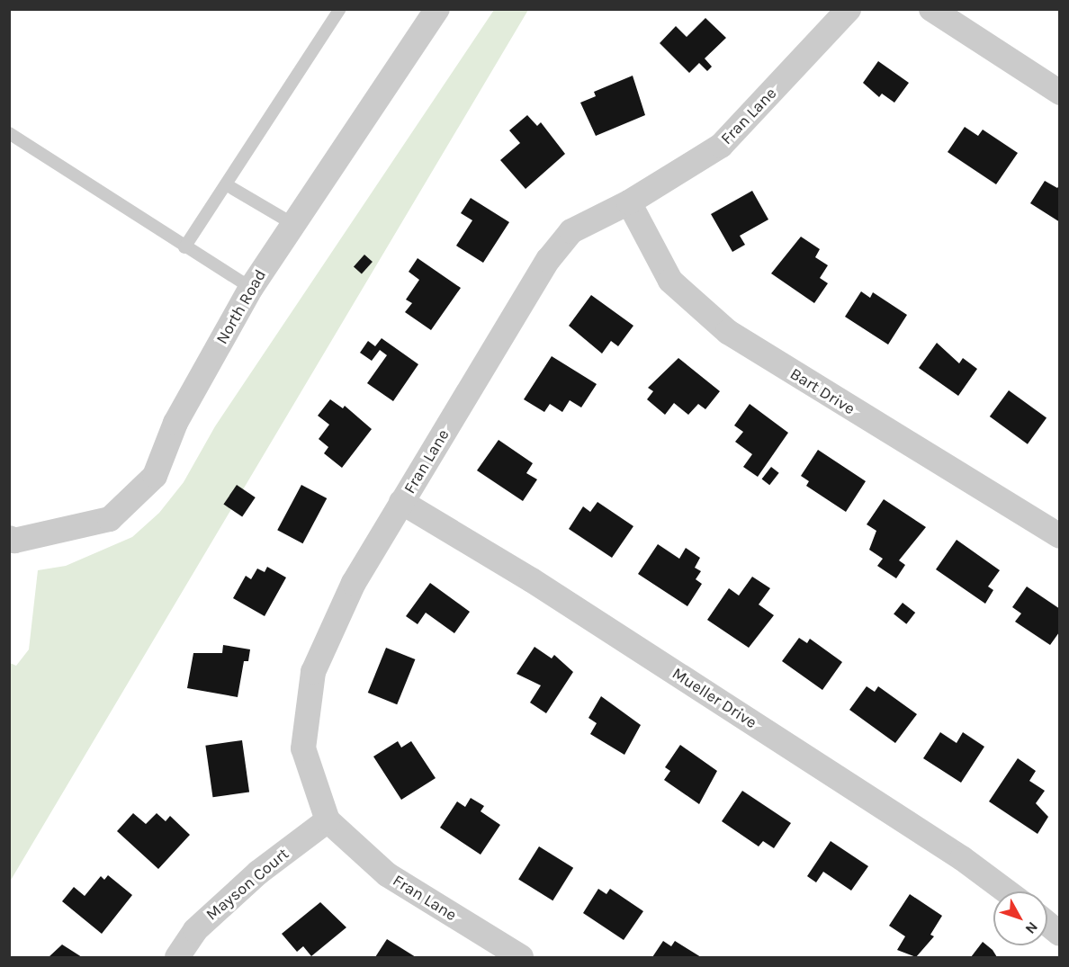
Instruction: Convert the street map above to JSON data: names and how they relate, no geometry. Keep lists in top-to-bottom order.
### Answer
{
  "streets": {
    "street": [
      "Fran Lane",
      "North Road",
      "Bart Drive",
      "Mueller Drive",
      "Mayson Court"
    ]
  },
  "crossings": [
    ["Fran Lane", "Bart Drive"],
    ["Fran Lane", "Mueller Drive"],
    ["Fran Lane", "Mayson Court"]
  ],
  "north": "bottom right"
}
